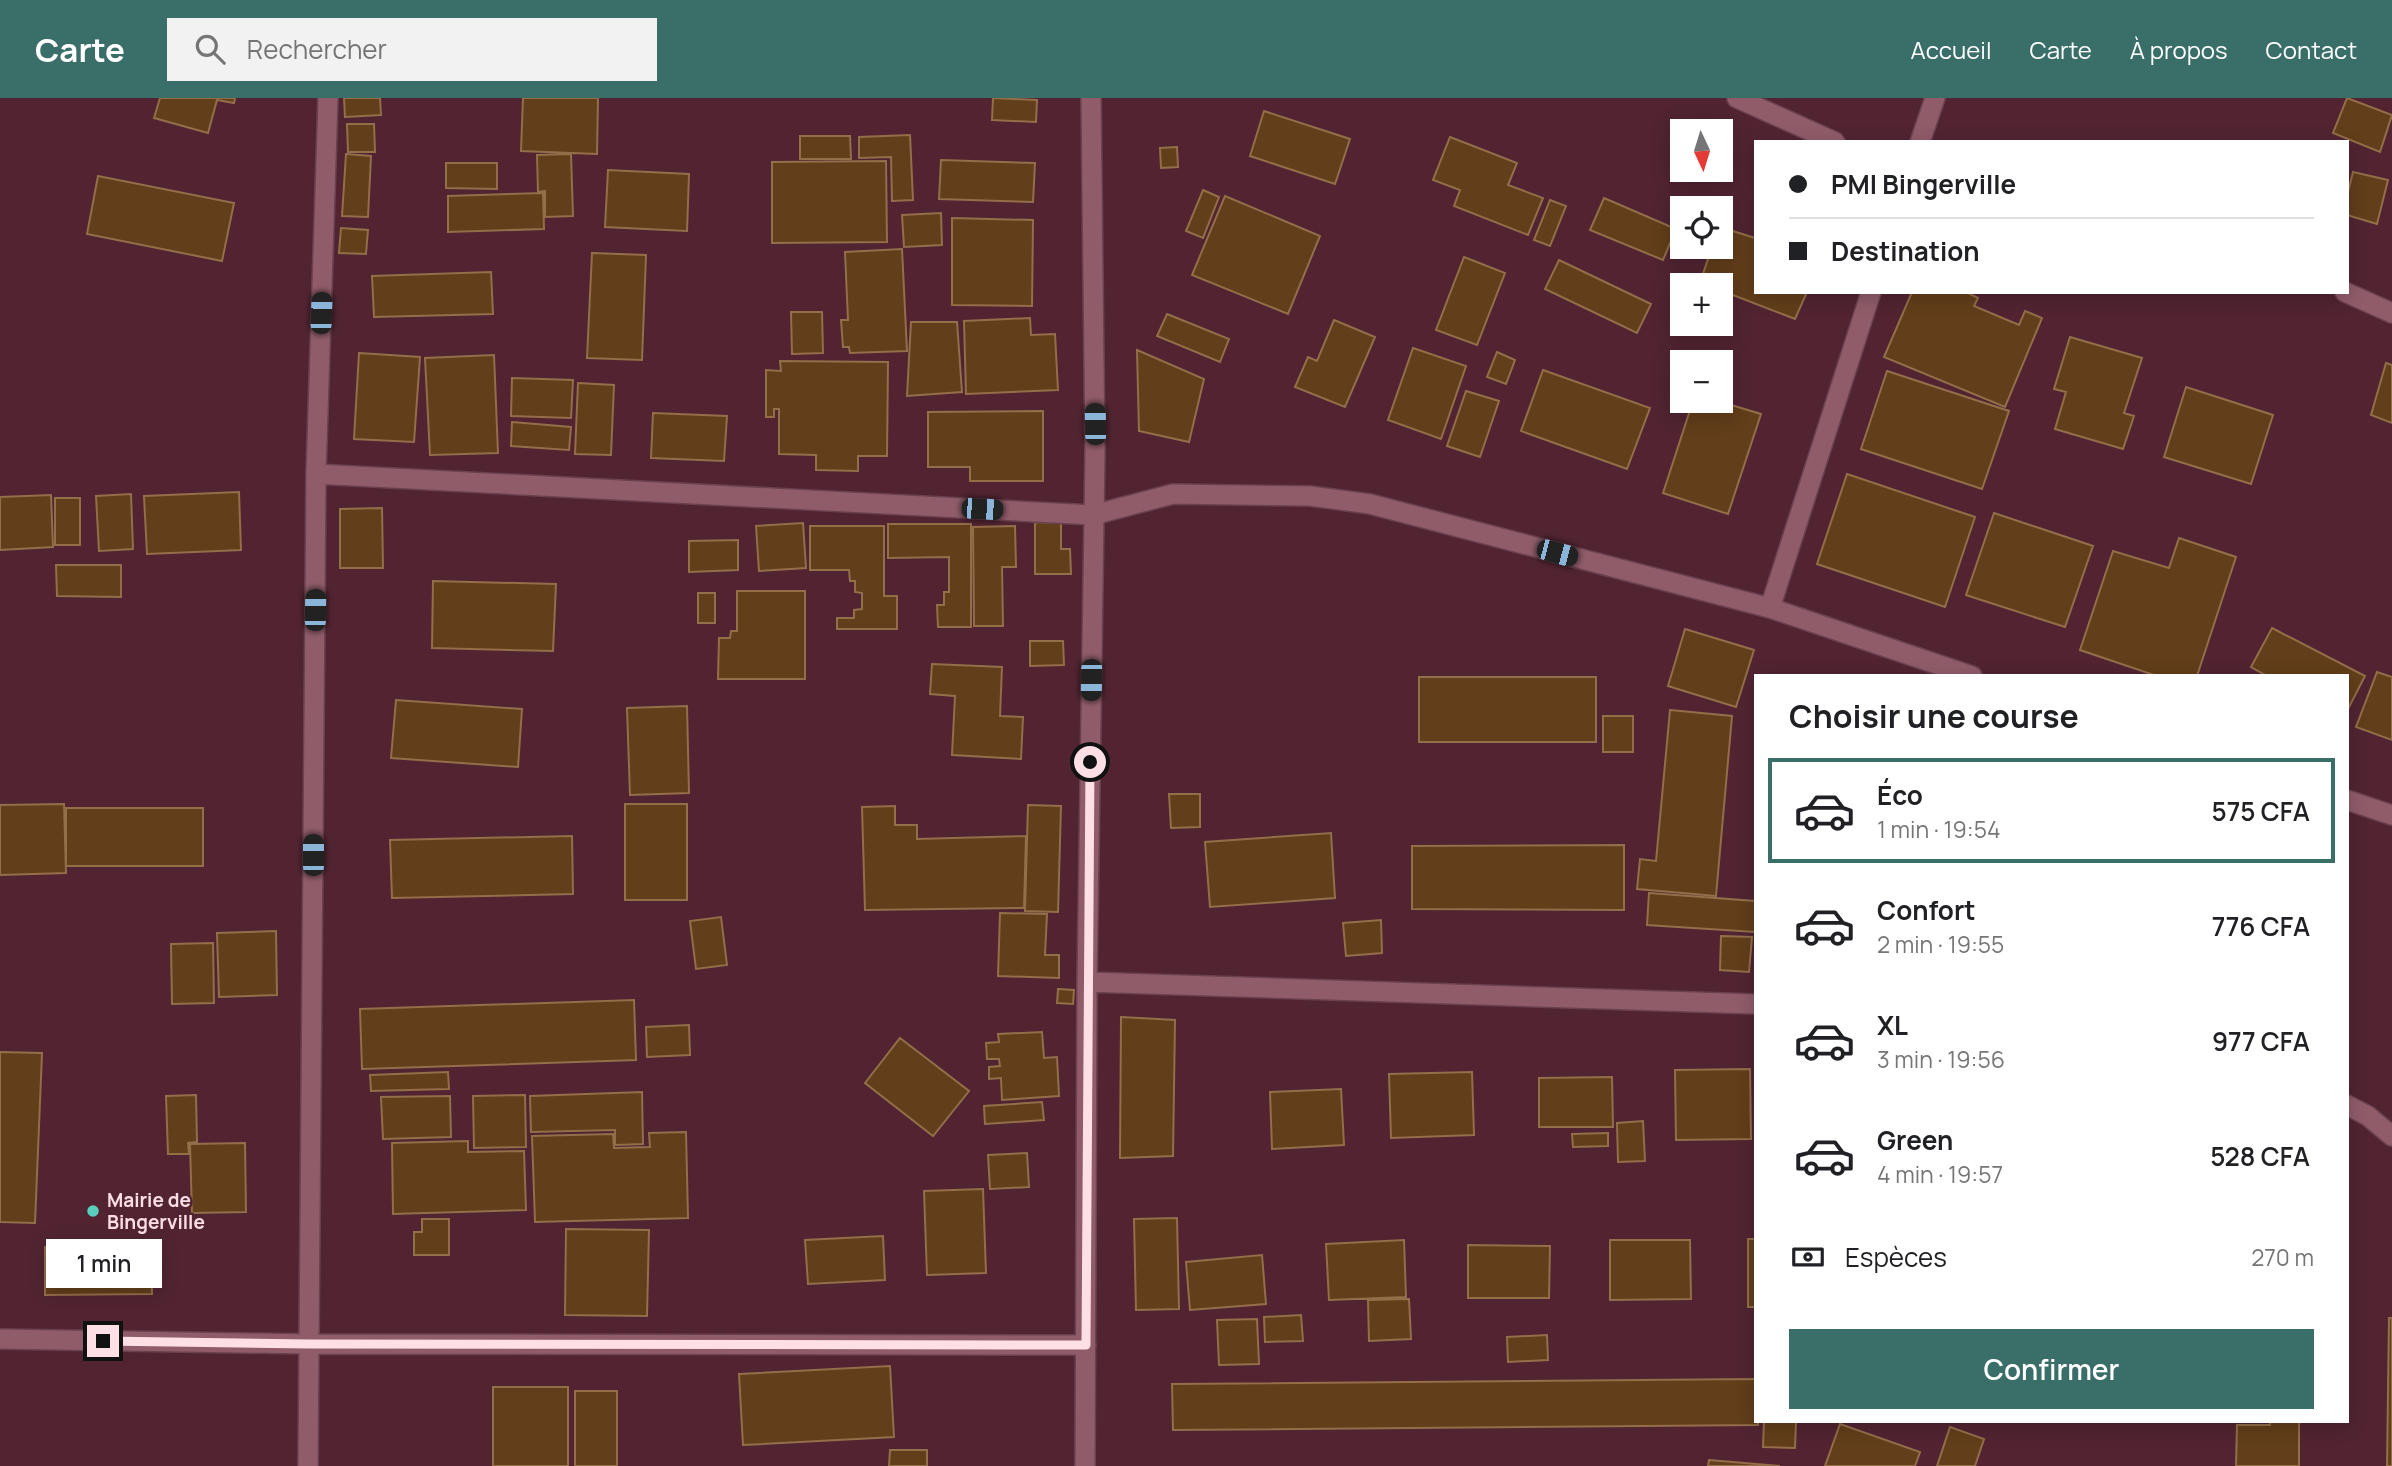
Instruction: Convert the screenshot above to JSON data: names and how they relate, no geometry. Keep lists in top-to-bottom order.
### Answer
{
  "places": ["Mairie de Bingerville"],
  "north": "bottom",
  "page": {
    "header": "Carte",
    "search": "Rechercher",
    "nav": [
      "Accueil",
      "Carte",
      "À propos",
      "Contact"
    ],
    "map_buttons": ["+", "−"],
    "banner": ["PMI Bingerville", "Destination"],
    "heading": "Choisir une course",
    "list": [
      {
        "name": "Éco",
        "note": "1 min · 19:54",
        "value": "575 CFA"
      },
      {
        "name": "Confort",
        "note": "2 min · 19:55",
        "value": "776 CFA"
      },
      {
        "name": "XL",
        "note": "3 min · 19:56",
        "value": "977 CFA"
      },
      {
        "name": "Green",
        "note": "4 min · 19:57",
        "value": "528 CFA"
      }
    ],
    "pay": ["Espèces", "270 m"],
    "bubble": "1 min",
    "buttons": "Confirmer"
  }
}
